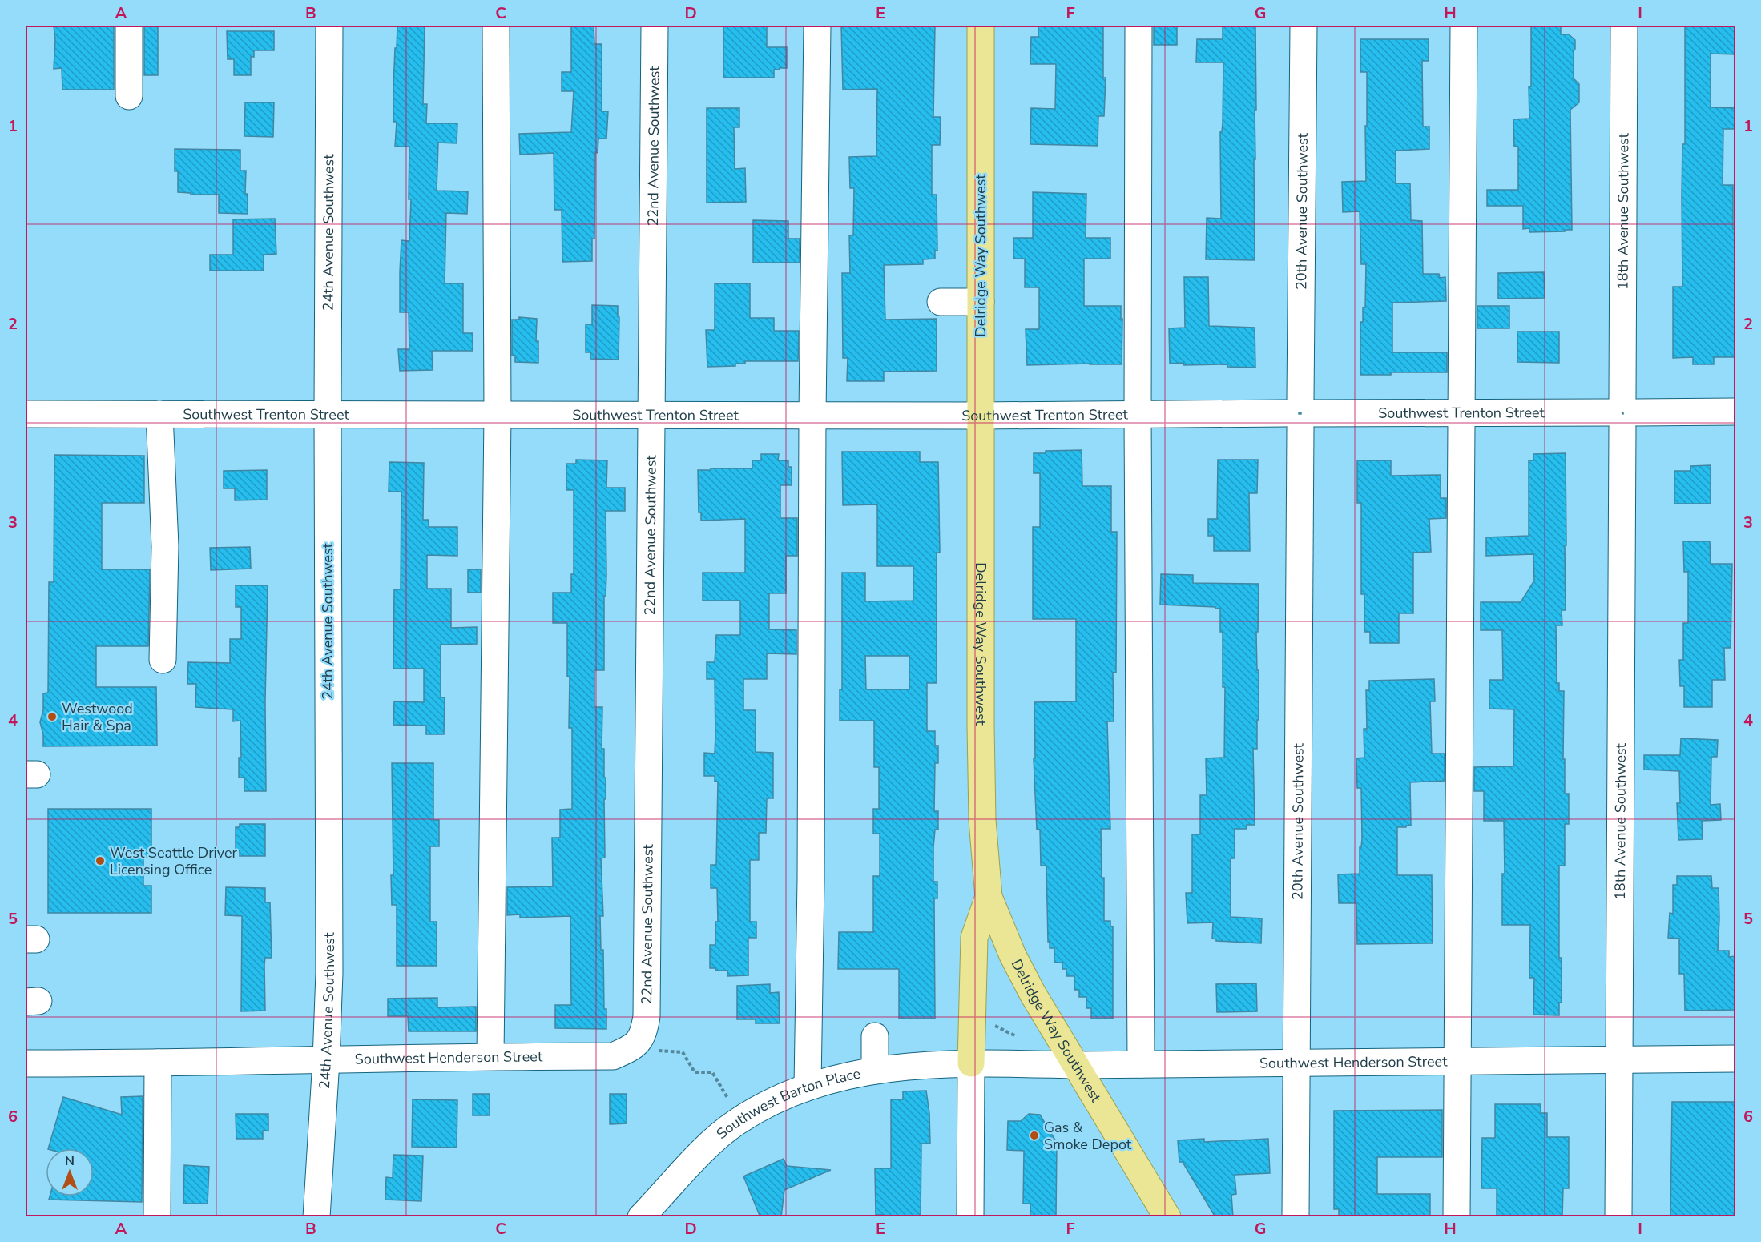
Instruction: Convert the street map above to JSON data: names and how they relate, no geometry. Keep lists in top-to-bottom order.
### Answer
{
  "streets": {
    "main road": ["Delridge Way Southwest"],
    "street": [
      "22nd Avenue Southwest",
      "20th Avenue Southwest",
      "18th Avenue Southwest",
      "24th Avenue Southwest",
      "Southwest Trenton Street",
      "Southwest Henderson Street",
      "Southwest Barton Place"
    ]
  },
  "crossings": [
    ["22nd Avenue Southwest", "Southwest Trenton Street"],
    ["22nd Avenue Southwest", "Southwest Henderson Street"],
    ["20th Avenue Southwest", "Southwest Trenton Street"],
    ["20th Avenue Southwest", "Southwest Henderson Street"],
    ["18th Avenue Southwest", "Southwest Trenton Street"],
    ["18th Avenue Southwest", "Southwest Henderson Street"],
    ["24th Avenue Southwest", "Southwest Trenton Street"],
    ["24th Avenue Southwest", "Southwest Henderson Street"],
    ["Delridge Way Southwest", "Southwest Trenton Street"],
    ["Delridge Way Southwest", "Southwest Henderson Street"],
    ["Southwest Henderson Street", "Southwest Barton Place"]
  ],
  "places": ["Westwood Hair & Spa", "West Seattle Driver Licensing Office", "Gas & Smoke Depot"],
  "north": "top",
  "grid": {
    "columns": [
      "A",
      "B",
      "C",
      "D",
      "E",
      "F",
      "G",
      "H",
      "I"
    ],
    "rows": [
      "1",
      "2",
      "3",
      "4",
      "5",
      "6"
    ]
  }
}
